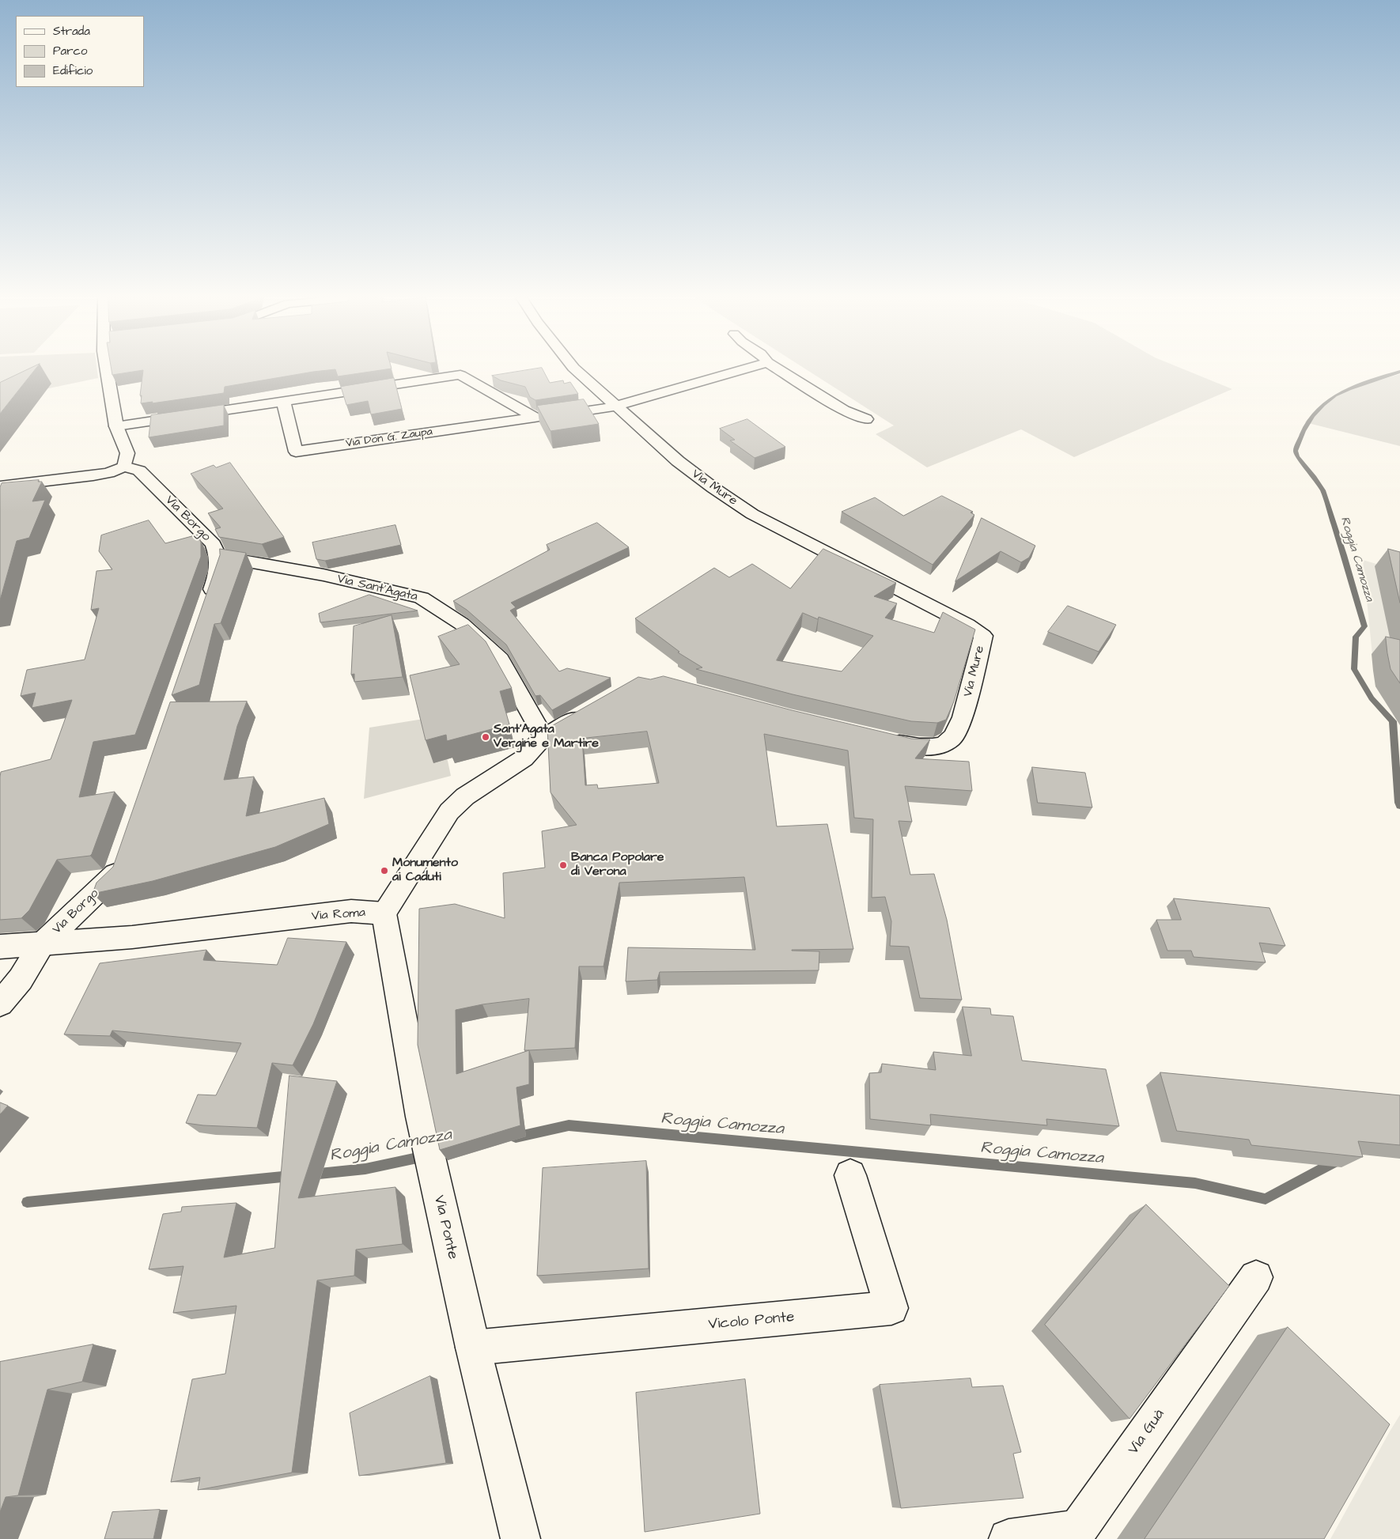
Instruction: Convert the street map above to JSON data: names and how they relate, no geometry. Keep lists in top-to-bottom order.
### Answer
{
  "streets": {
    "street": [
      "Via Don G. Zaupa",
      "Via Mure",
      "Via Borgo",
      "Via Sant'Agata",
      "Via Roma",
      "Via Ponte",
      "Vicolo Ponte",
      "Via Guà"
    ]
  },
  "crossings": [
    ["Via Don G. Zaupa", "Via Mure"],
    ["Via Borgo", "Via Sant'Agata"],
    ["Via Borgo", "Via Roma"],
    ["Via Sant'Agata", "Via Roma"],
    ["Via Roma", "Via Ponte"],
    ["Via Ponte", "Vicolo Ponte"]
  ],
  "water": ["Roggia Camozza"],
  "places": ["Sant'Agata Vergine e Martire", "Banca Popolare di Verona", "Monumento ai Caduti"],
  "legend": ["Strada", "Parco", "Edificio"]
}
